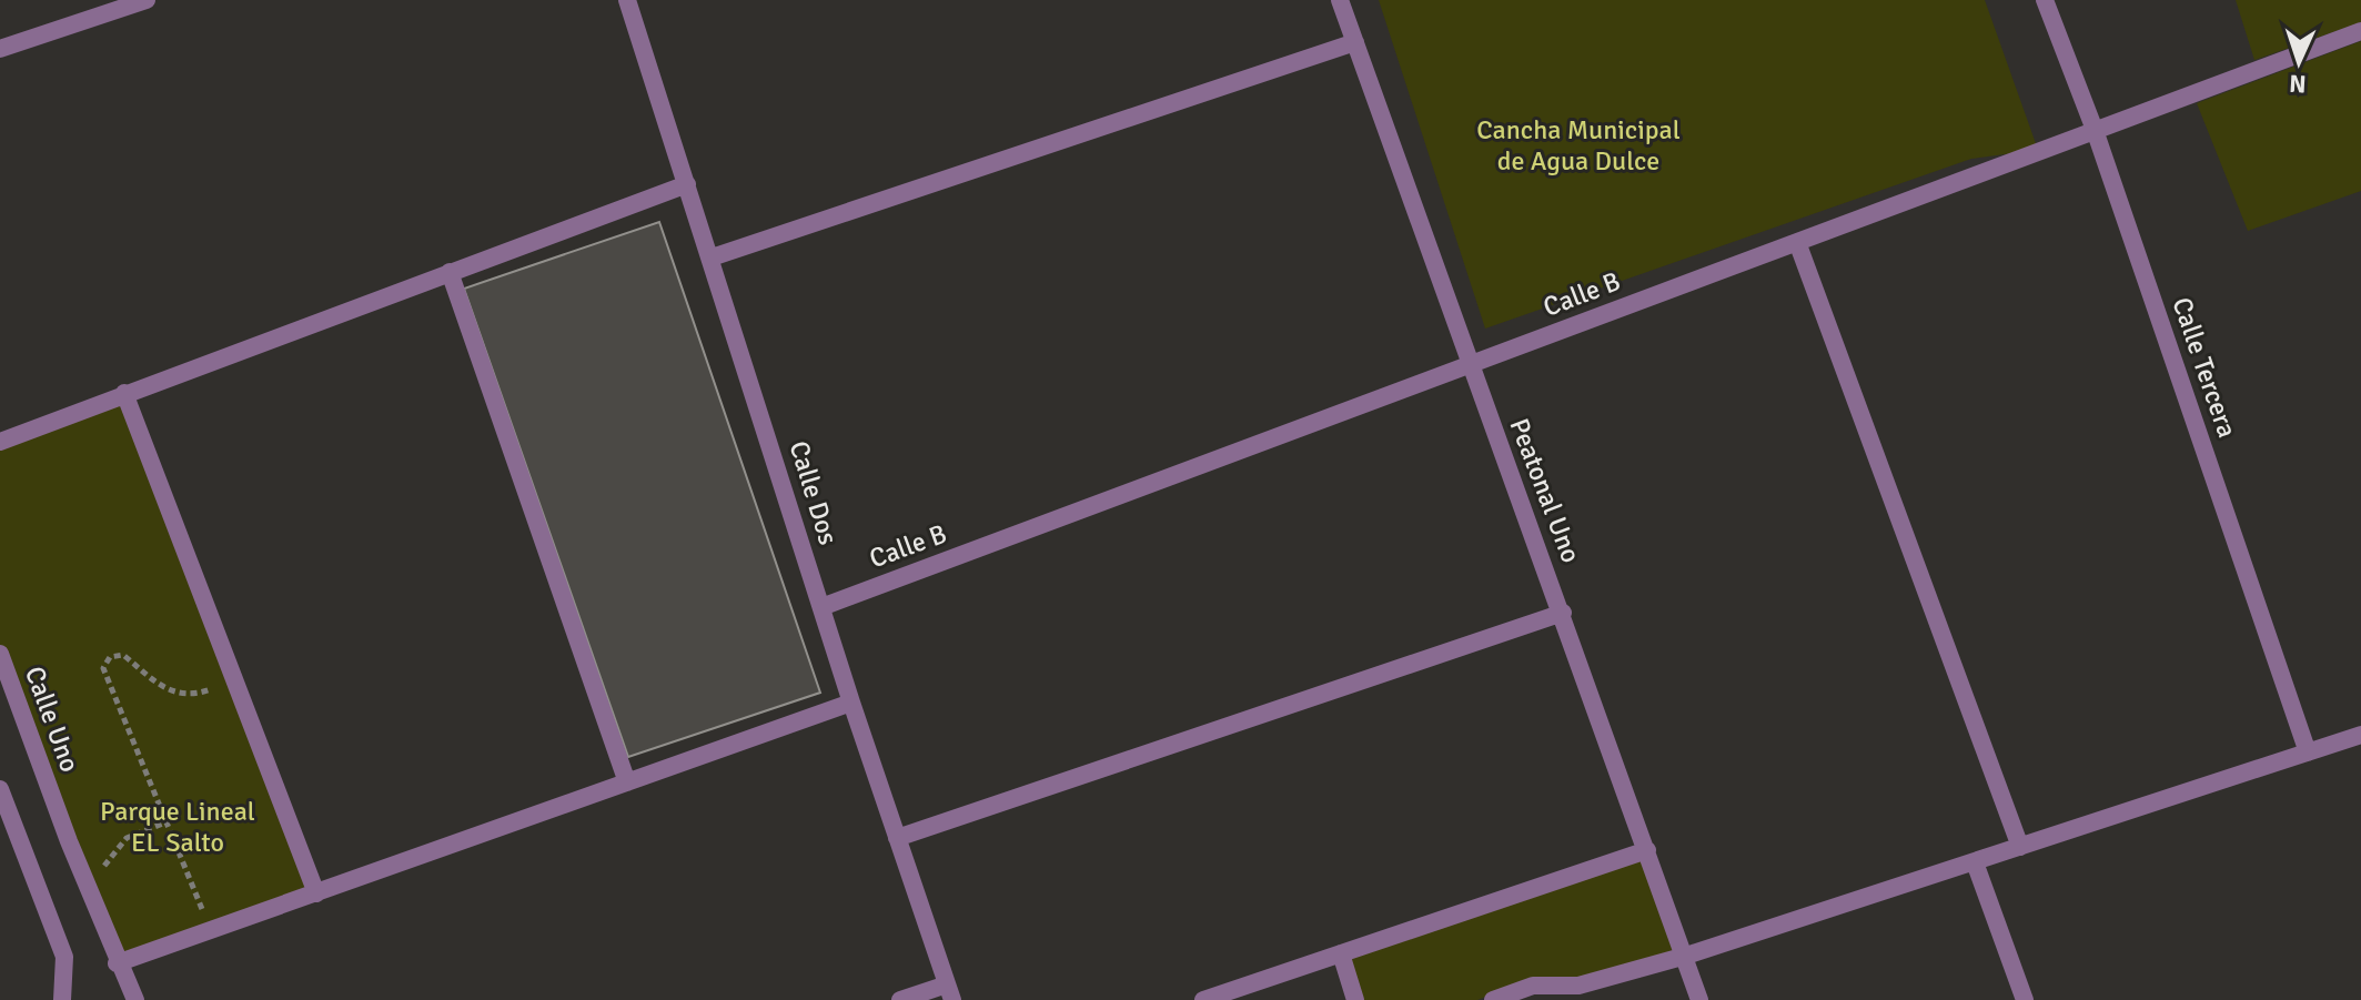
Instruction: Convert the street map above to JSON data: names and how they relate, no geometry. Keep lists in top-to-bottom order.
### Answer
{
  "streets": {
    "street": [
      "Calle B",
      "Calle Tercera",
      "Peatonal Uno",
      "Calle Dos",
      "Calle Uno"
    ]
  },
  "crossings": [
    ["Calle B", "Calle Tercera"],
    ["Calle B", "Peatonal Uno"],
    ["Calle B", "Calle Dos"]
  ],
  "parks": ["Cancha Municipal de Agua Dulce", "Parque Lineal EL Salto"],
  "north": "bottom"
}
